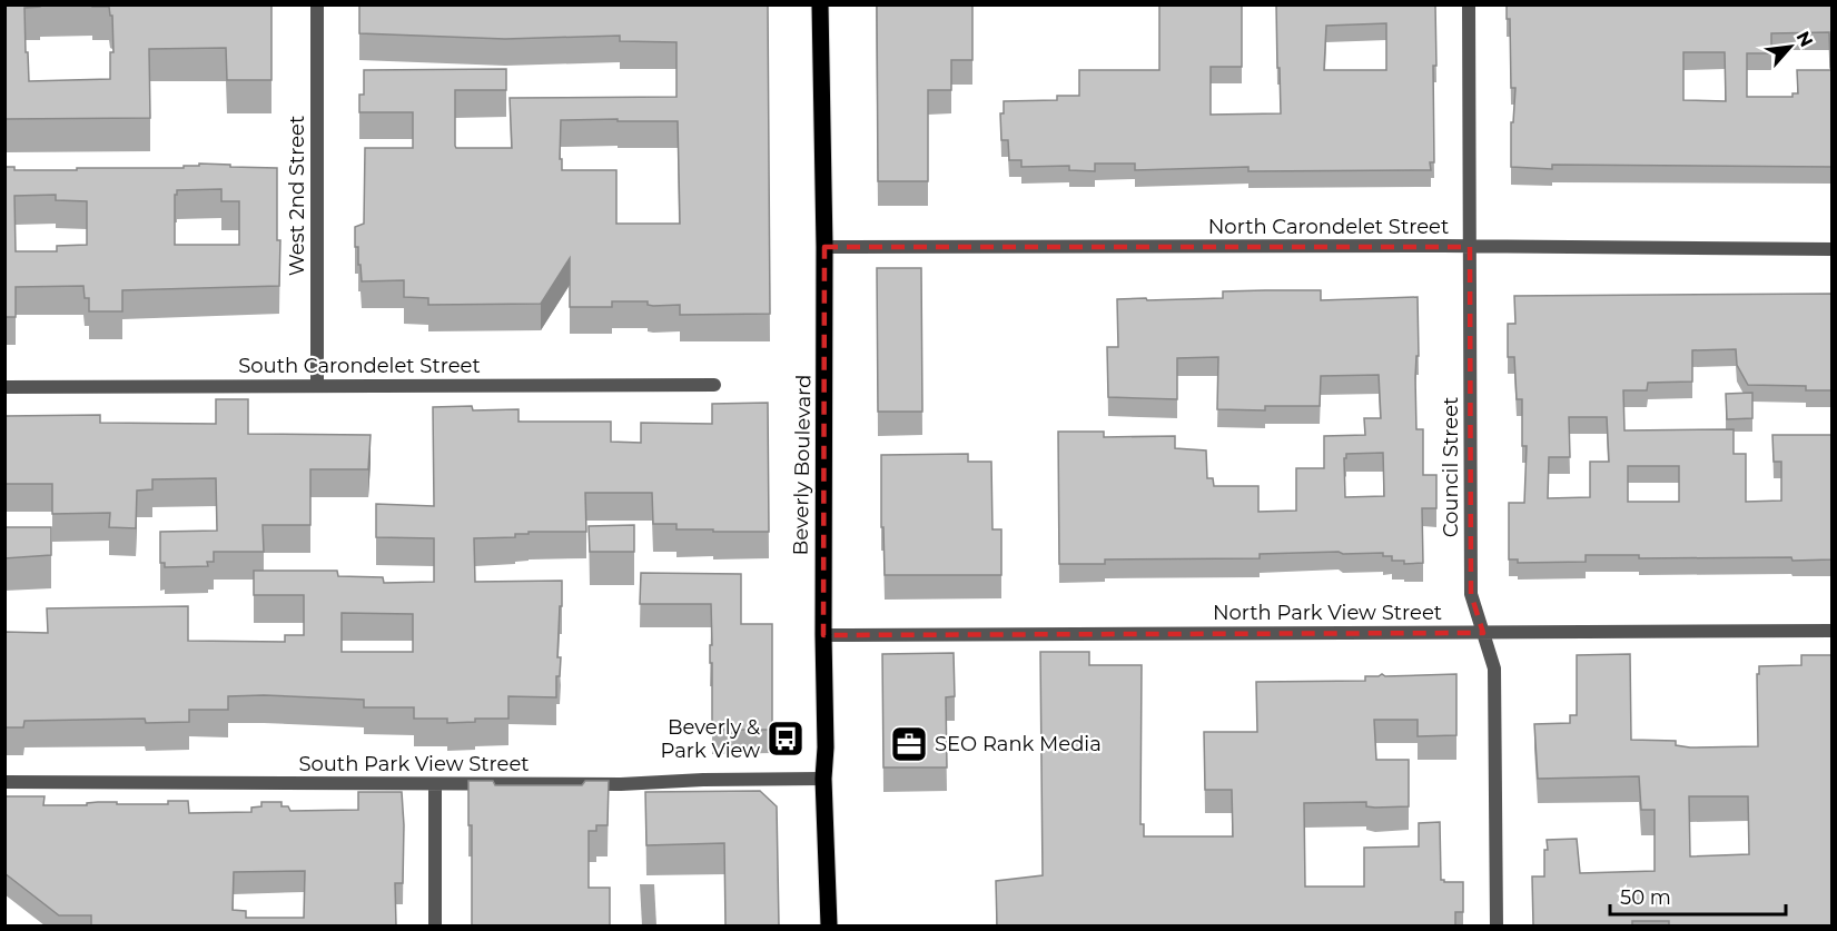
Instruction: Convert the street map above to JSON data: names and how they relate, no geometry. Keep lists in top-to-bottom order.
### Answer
{
  "streets": {
    "main road": ["Beverly Boulevard"],
    "street": [
      "West 2nd Street",
      "North Carondelet Street",
      "South Carondelet Street",
      "Council Street",
      "North Park View Street",
      "South Park View Street"
    ]
  },
  "crossings": [
    ["West 2nd Street", "South Carondelet Street"],
    ["North Carondelet Street", "Beverly Boulevard"],
    ["North Carondelet Street", "Council Street"],
    ["Beverly Boulevard", "North Park View Street"],
    ["Beverly Boulevard", "South Park View Street"],
    ["Council Street", "North Park View Street"]
  ],
  "places": {
    "bus stop": ["Beverly & Park View"],
    "office": ["SEO Rank Media"]
  },
  "scale_bar": "50 m",
  "north": "top right"
}
